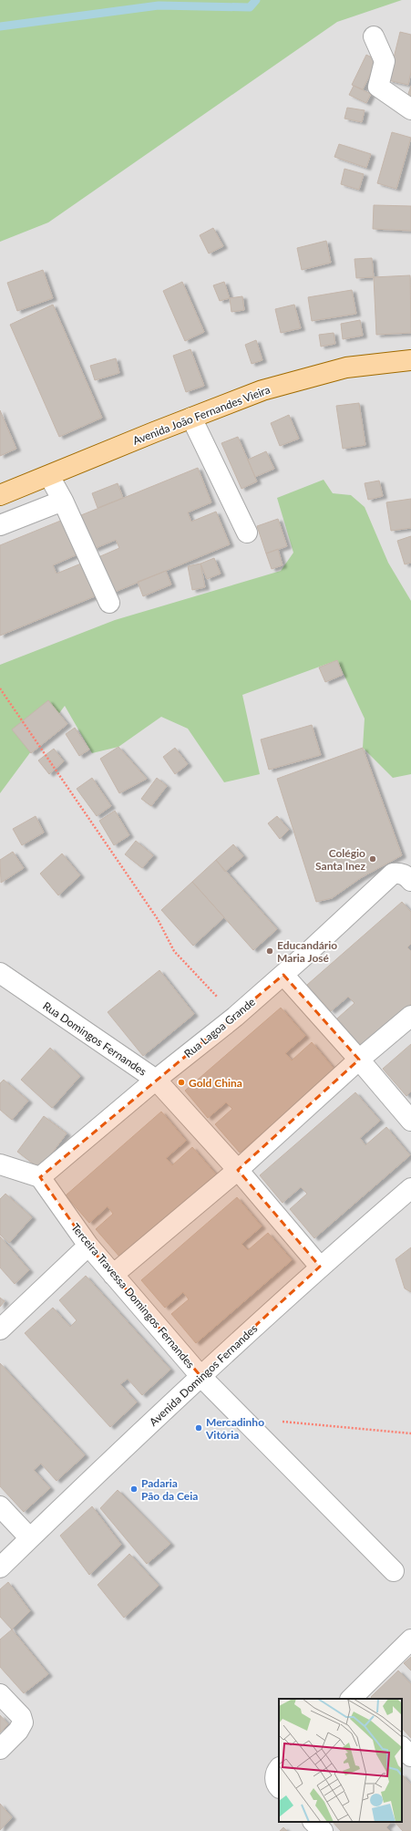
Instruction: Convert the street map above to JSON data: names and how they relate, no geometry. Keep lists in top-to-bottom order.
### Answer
{
  "streets": {
    "main road": ["Avenida João Fernandes Vieira"],
    "street": [
      "Rua Lagoa Grande",
      "Rua Domingos Fernandes",
      "Terceira Travessa Domingos Fernandes",
      "Avenida Domingos Fernandes"
    ]
  },
  "crossings": [
    ["Rua Lagoa Grande", "Rua Domingos Fernandes"],
    ["Rua Domingos Fernandes", "Terceira Travessa Domingos Fernandes"],
    ["Terceira Travessa Domingos Fernandes", "Avenida Domingos Fernandes"]
  ],
  "places": [
    "Colégio Santa Inez",
    "Educandário Maria José",
    "Gold China",
    "Mercadinho Vitória",
    "Padaria Pão da Ceia"
  ]
}
